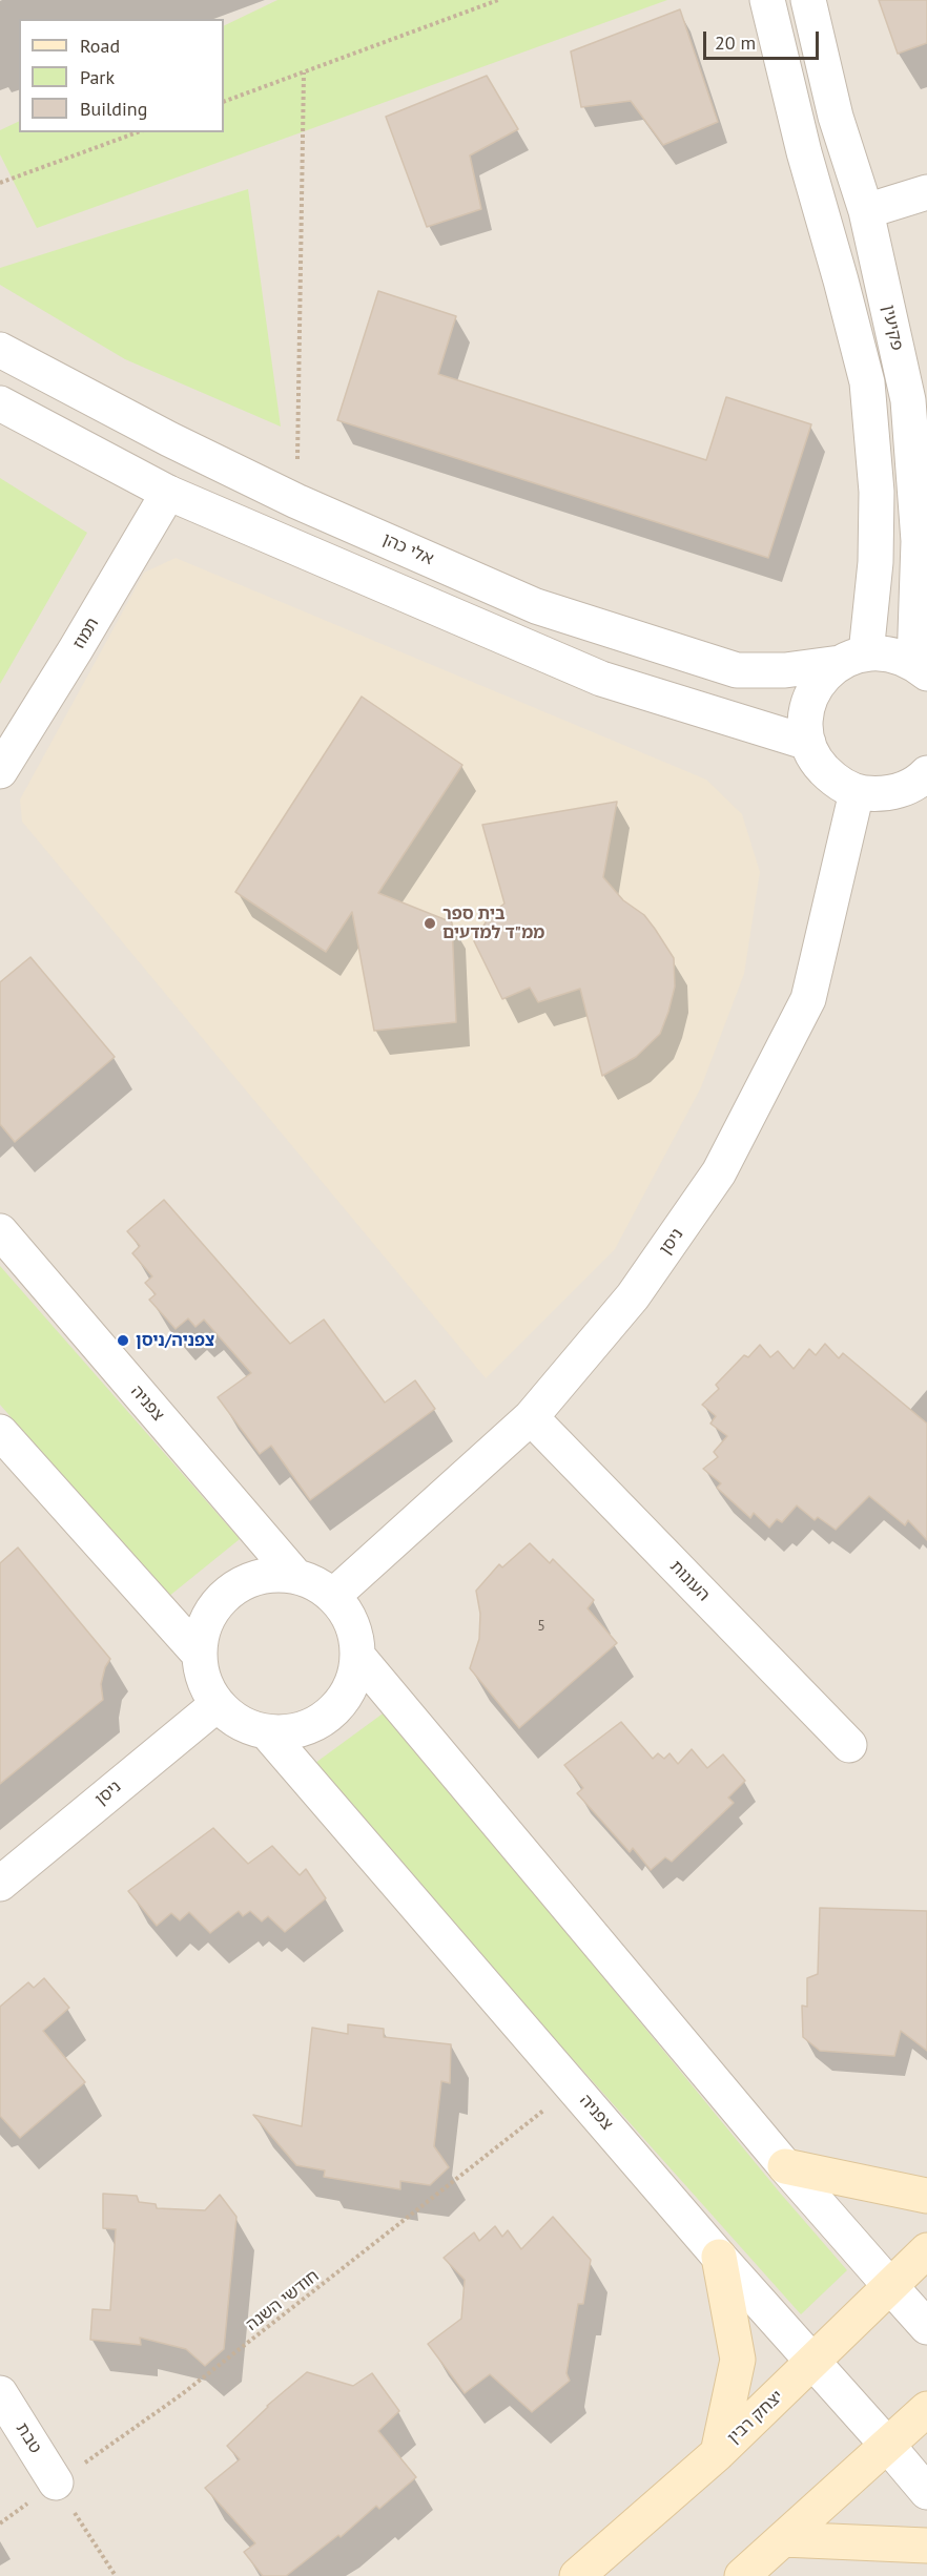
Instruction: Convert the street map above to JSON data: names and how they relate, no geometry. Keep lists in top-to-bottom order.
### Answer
{
  "streets": {
    "main road": ["יצחק רבין"],
    "street": [
      "פקיעין",
      "אלי כהן",
      "תמוז",
      "ניסן",
      "צפניה",
      "העונות",
      "טבת"
    ],
    "path": ["חודשי השנה"]
  },
  "crossings": [
    ["פקיעין", "אלי כהן"],
    ["ניסן", "צפניה"],
    ["ניסן", "העונות"],
    ["צפניה", "חודשי השנה"],
    ["צפניה", "יצחק רבין"],
    ["חודשי השנה", "טבת"]
  ],
  "places": ["בית ספר ממ\"ד למדעים", "צפניה/ניסן"],
  "house_numbers": ["5"],
  "legend": ["Road", "Park", "Building"],
  "scale_bar": "20 m"
}
